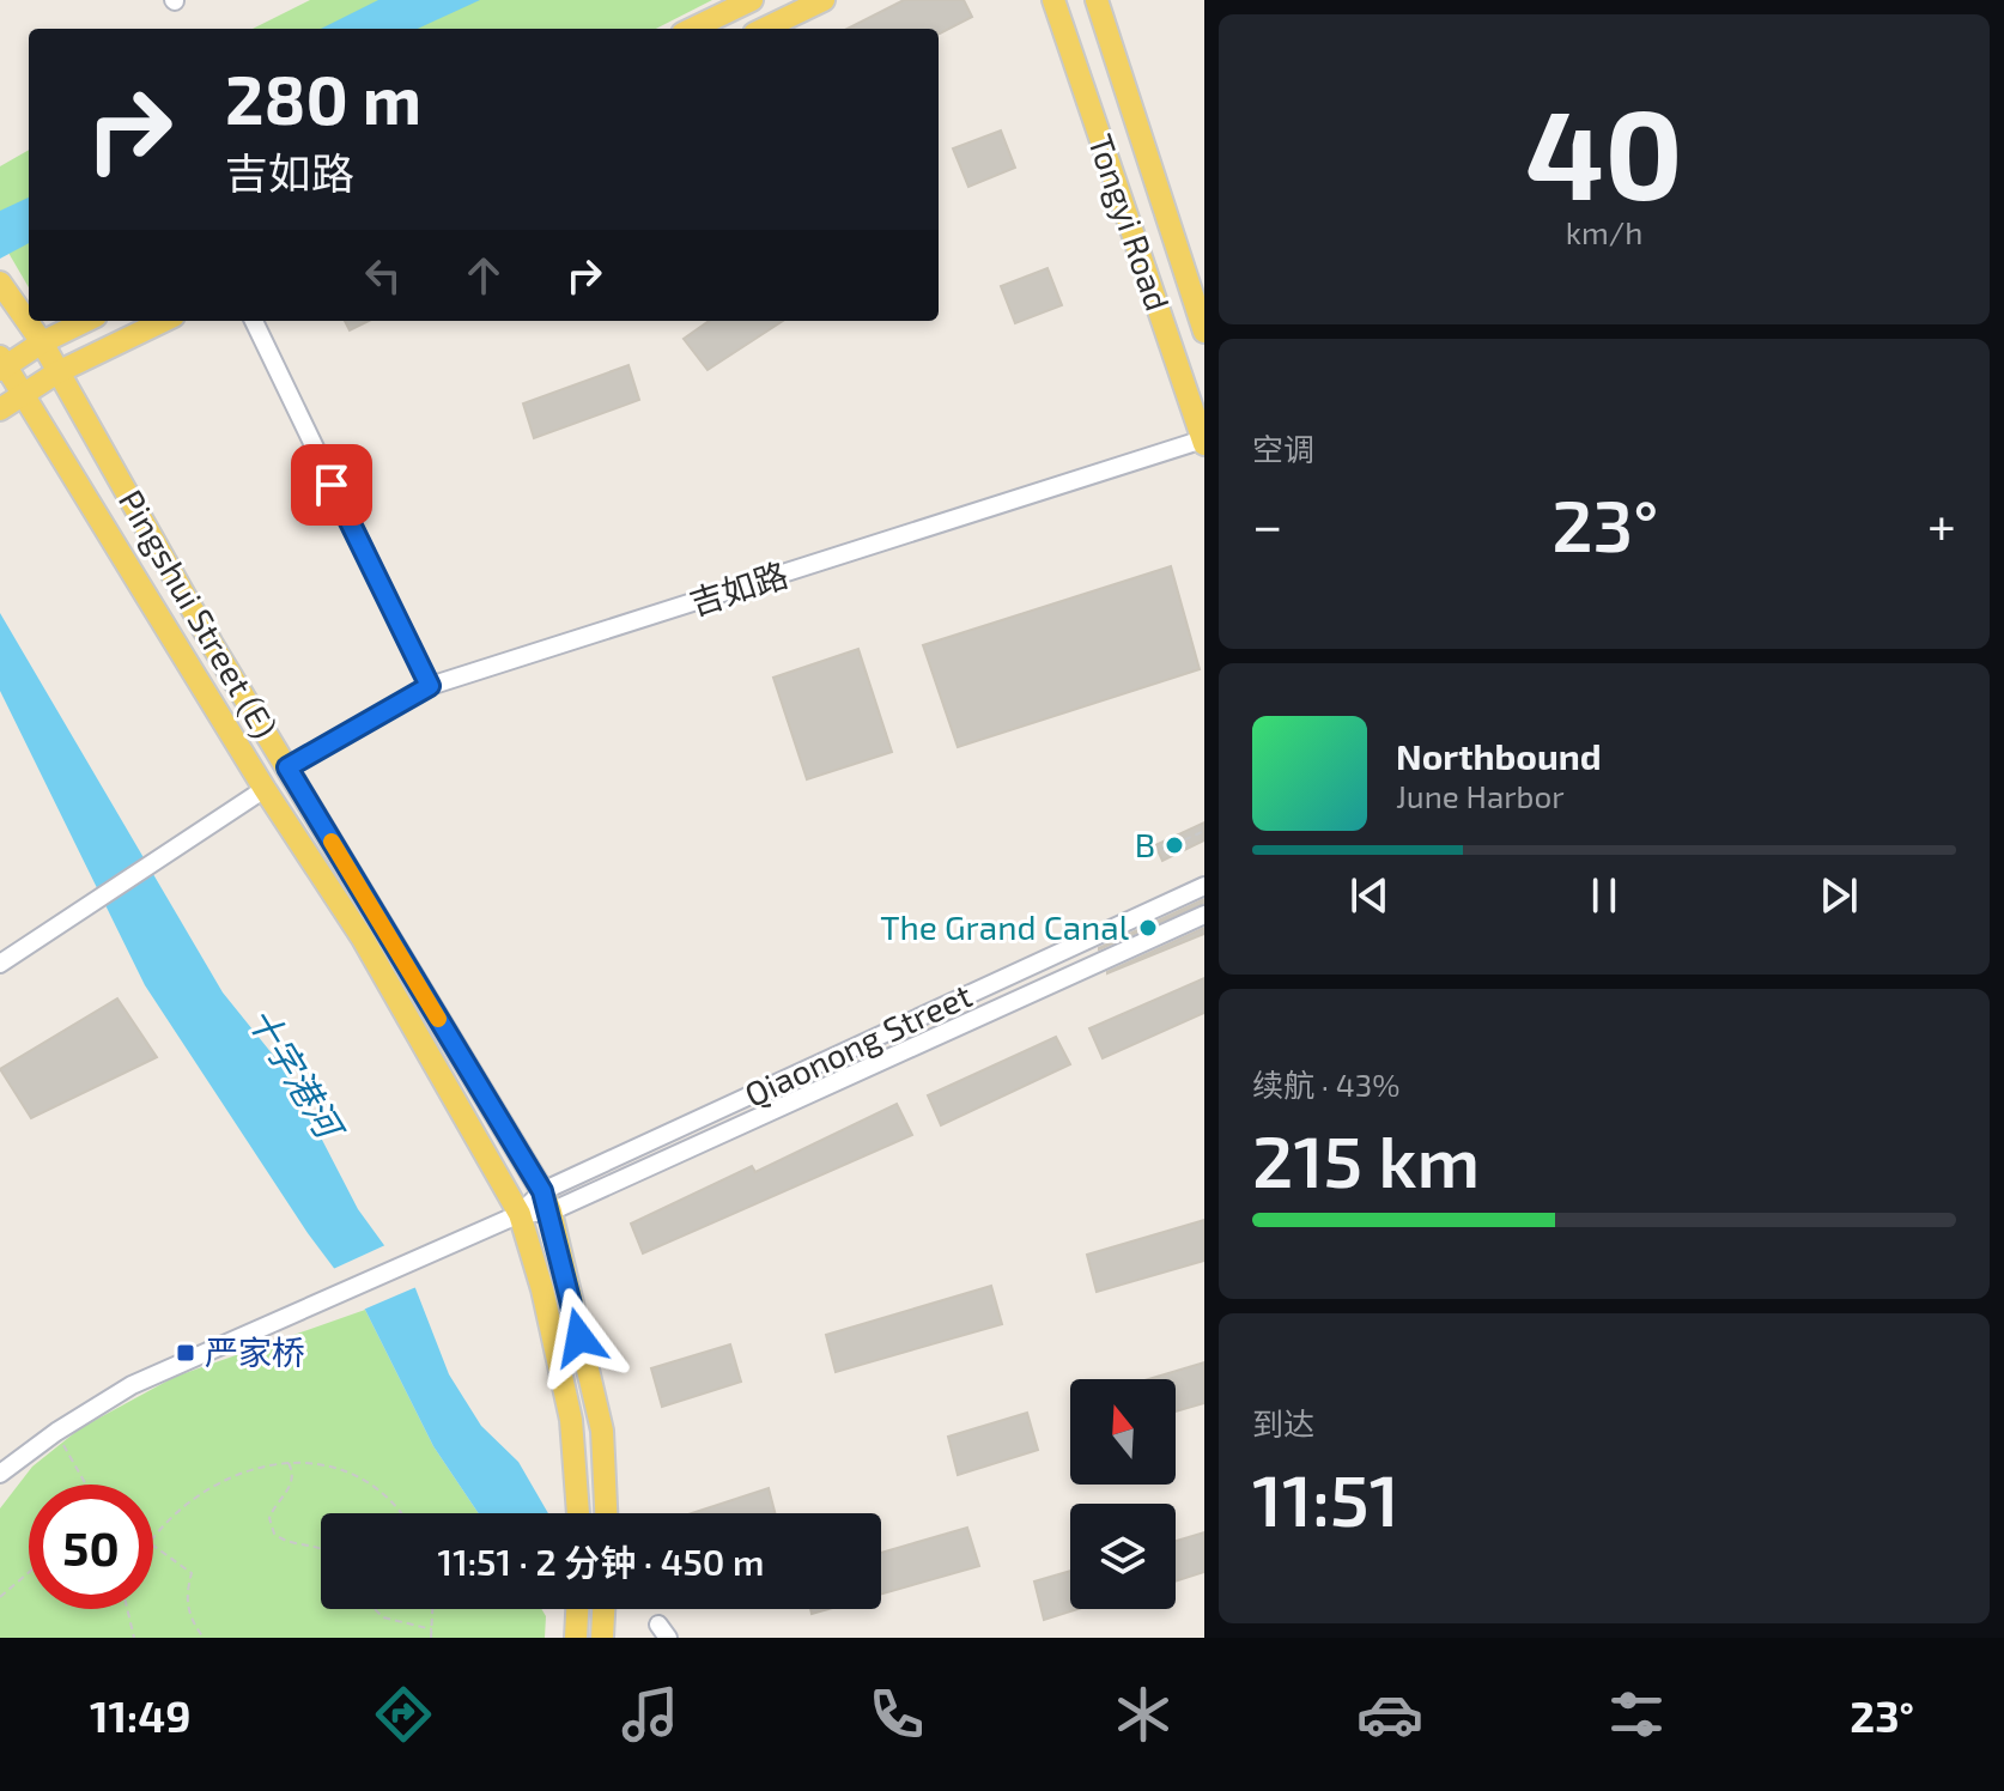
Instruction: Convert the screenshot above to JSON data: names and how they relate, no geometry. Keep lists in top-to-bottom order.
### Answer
{
  "streets": {
    "main road": ["Tongyi Road", "Pingshui Street (E)"],
    "street": ["吉如路", "Qiaonong Street"]
  },
  "crossings": [
    ["Tongyi Road", "吉如路"],
    ["吉如路", "Pingshui Street (E)"],
    ["Pingshui Street (E)", "Qiaonong Street"]
  ],
  "water": ["十字港河"],
  "places": {
    "other": ["B", "The Grand Canal"],
    "transit": ["严家桥"]
  },
  "north": "top",
  "page": {
    "tile": [
      ["40", "km/h"],
      "空调",
      ["续航 · 43%", "215 km"],
      ["到达", "11:51"]
    ],
    "turn": ["280 m", "吉如路"],
    "heat": ["−", "23°", "+"],
    "song": ["Northbound", "June Harbor"],
    "limit": "50",
    "trip": "11:51 · 2 分钟 · 450 m",
    "tabs": ["11:49", "23°"]
  }
}
